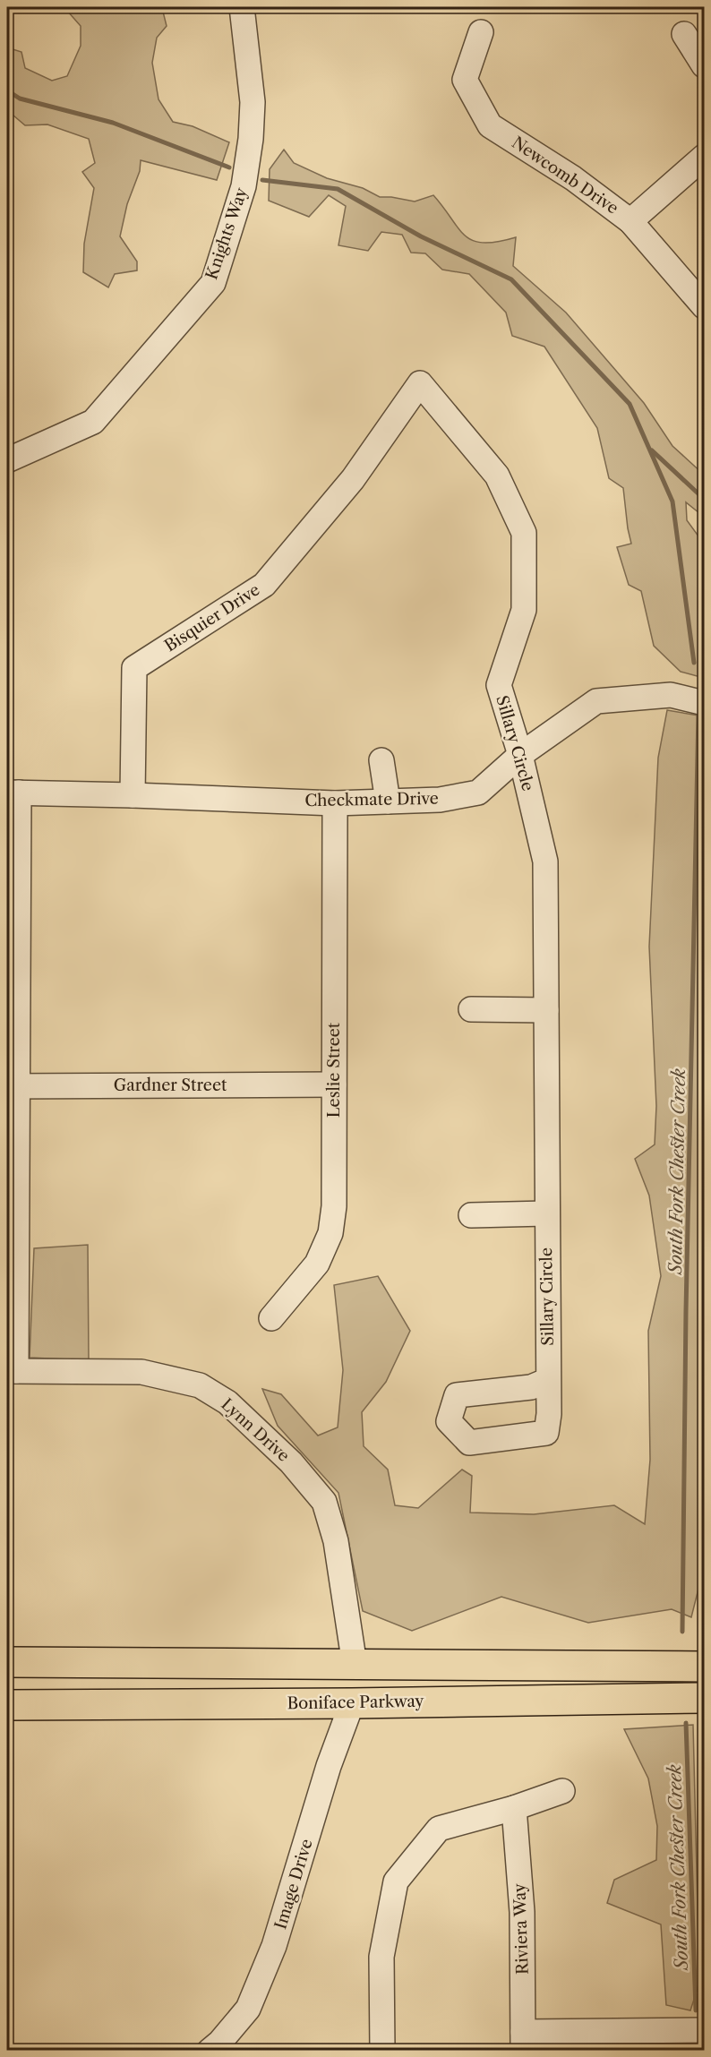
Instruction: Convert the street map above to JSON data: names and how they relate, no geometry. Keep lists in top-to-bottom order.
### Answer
{
  "streets": {
    "main road": ["Boniface Parkway"],
    "street": [
      "Newcomb Drive",
      "Knights Way",
      "Bisquier Drive",
      "Sillary Circle",
      "Checkmate Drive",
      "Leslie Street",
      "Gardner Street",
      "Lynn Drive",
      "Image Drive",
      "Riviera Way"
    ]
  },
  "crossings": [
    ["Bisquier Drive", "Sillary Circle"],
    ["Bisquier Drive", "Checkmate Drive"],
    ["Sillary Circle", "Checkmate Drive"],
    ["Checkmate Drive", "Leslie Street"],
    ["Leslie Street", "Gardner Street"],
    ["Boniface Parkway", "Image Drive"]
  ],
  "water": ["South Fork Chester Creek"]
}
